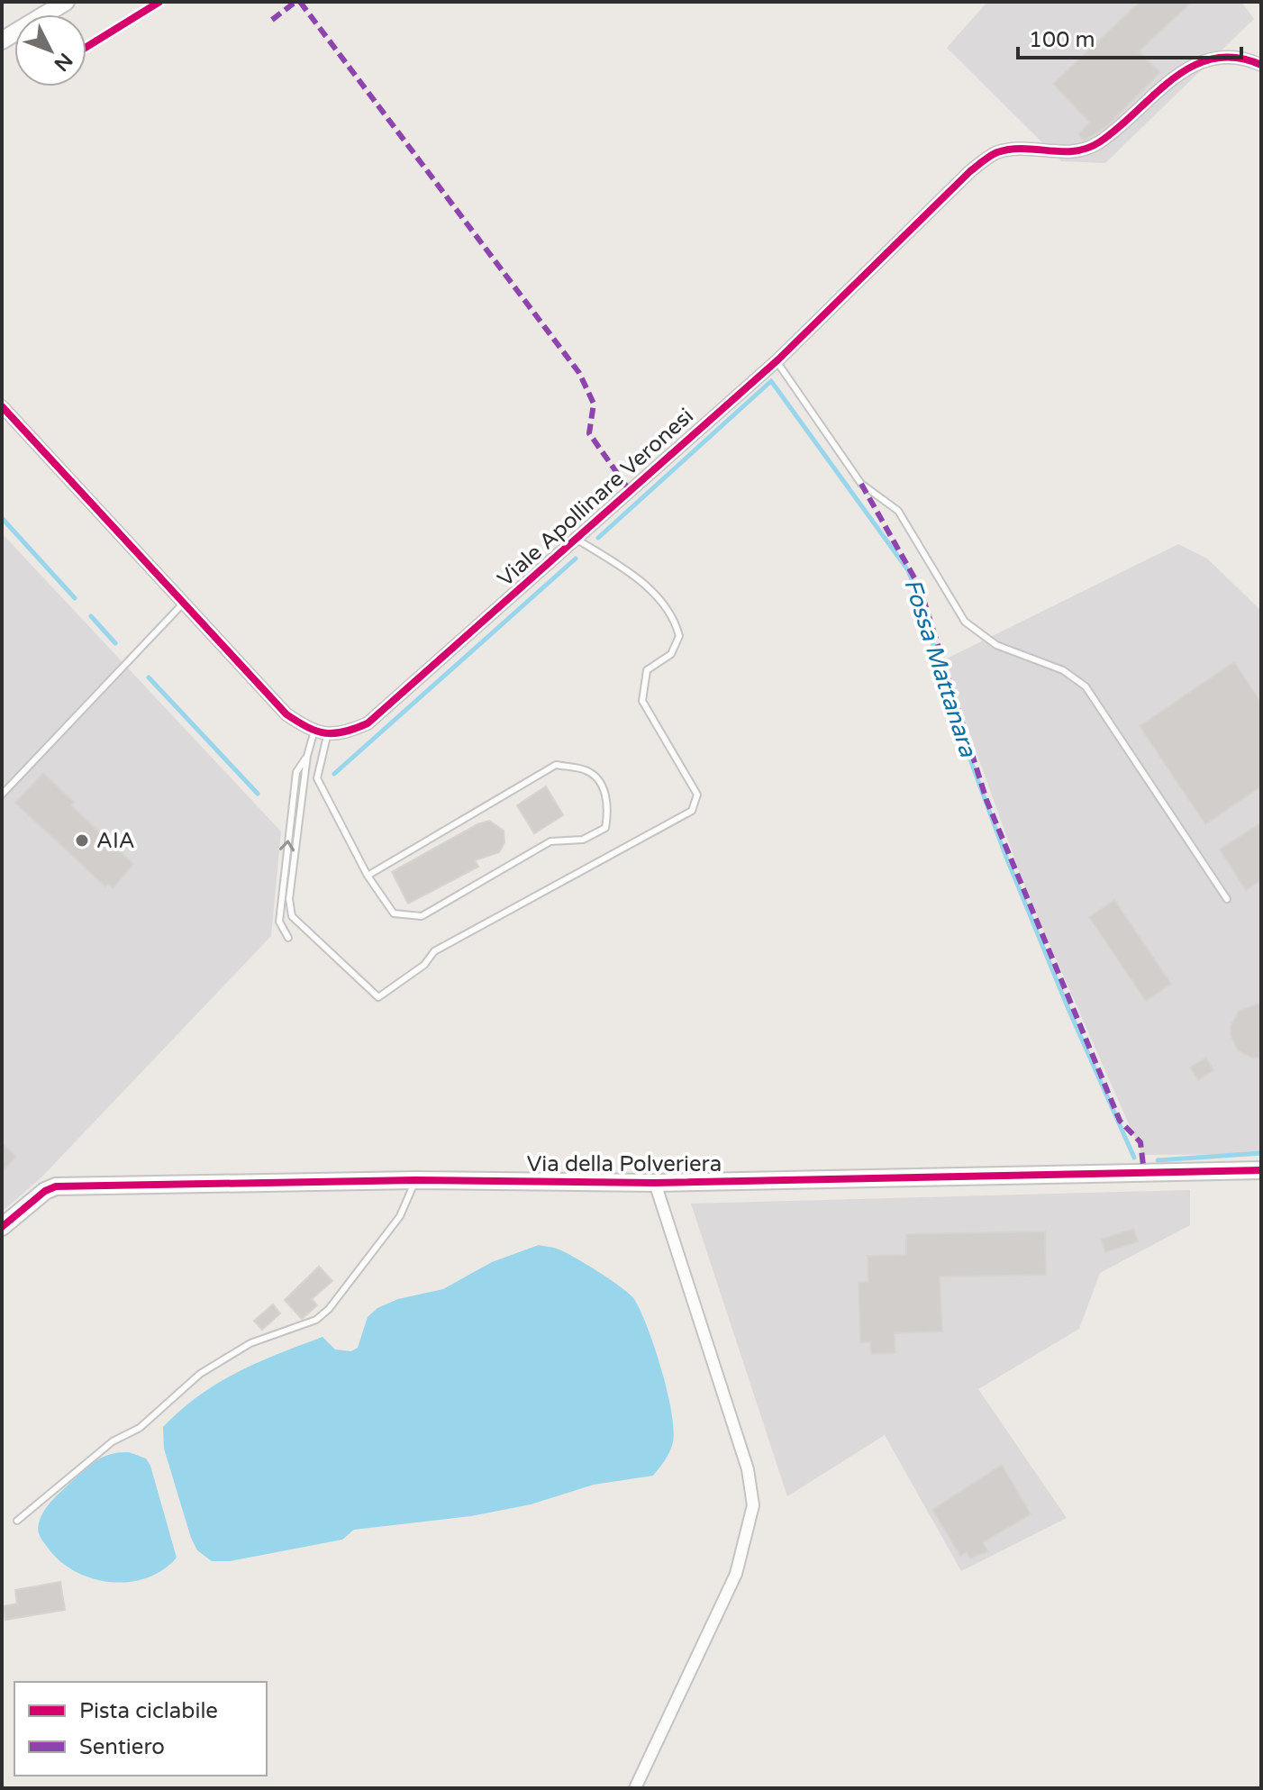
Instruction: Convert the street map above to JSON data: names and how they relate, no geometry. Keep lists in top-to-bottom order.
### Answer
{
  "streets": {
    "street": ["Viale Apollinare Veronesi", "Via della Polveriera"]
  },
  "water": ["Fossa Mattanara"],
  "places": ["AIA"],
  "legend": ["Pista ciclabile", "Sentiero"],
  "scale_bar": "100 m",
  "north": "bottom right"
}
